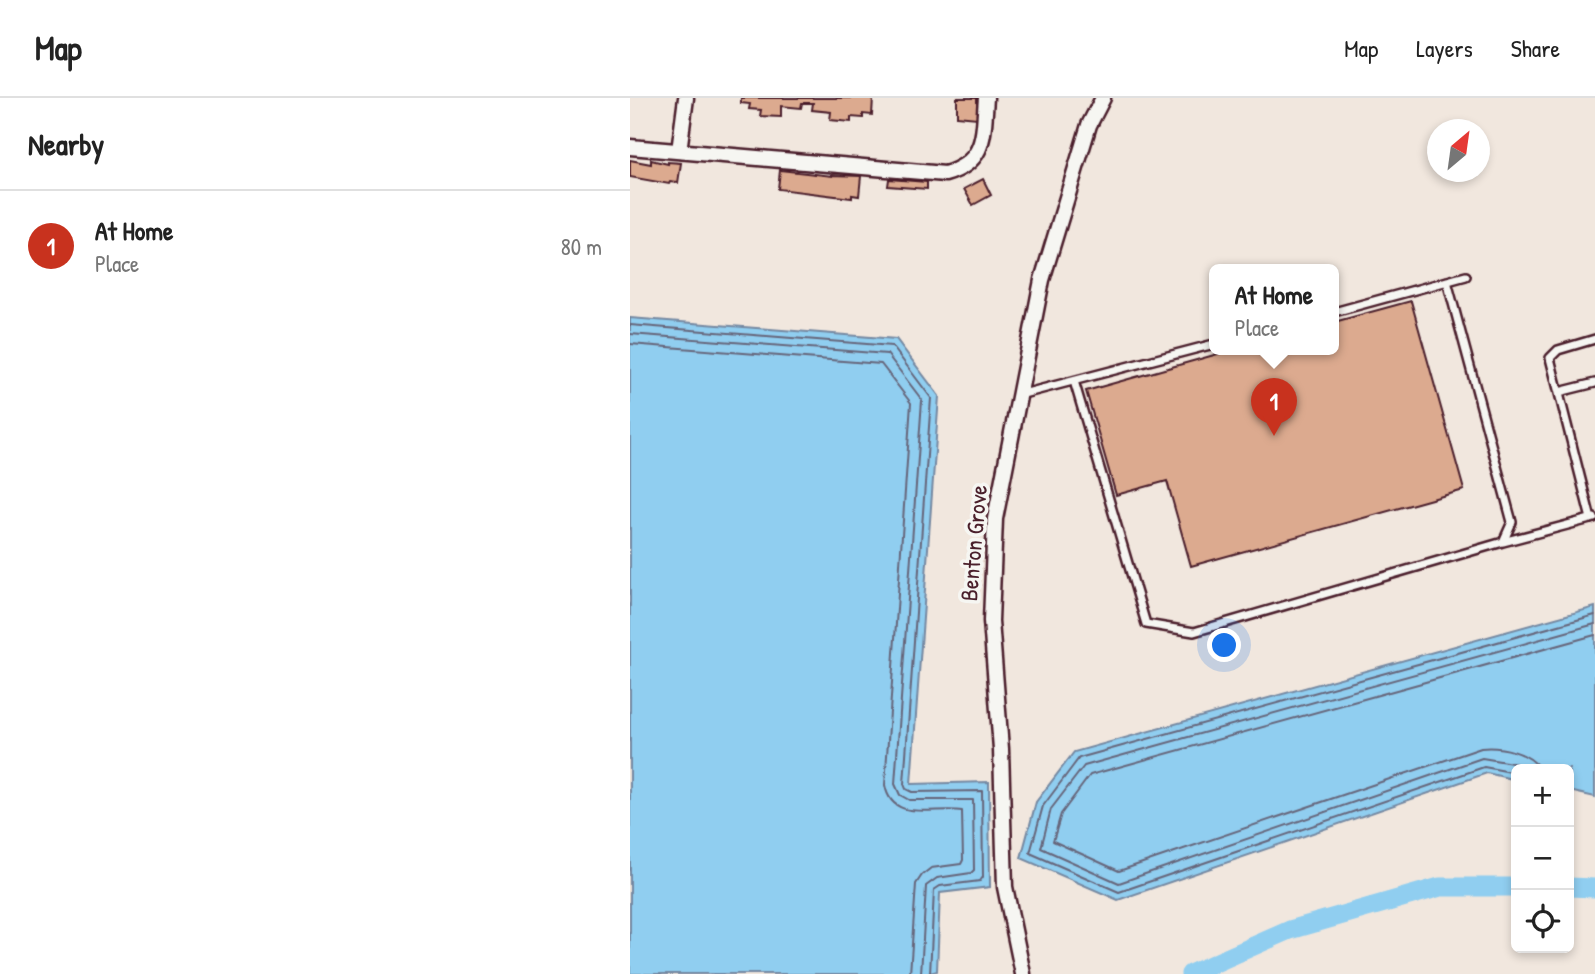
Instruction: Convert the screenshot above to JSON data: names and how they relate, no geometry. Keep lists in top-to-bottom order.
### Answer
{
  "streets": {
    "street": ["Benton Grove"]
  },
  "north": "top right",
  "page": {
    "header": "Map",
    "nav": ["Map", "Layers", "Share"],
    "heading": "Nearby",
    "list": [
      {
        "mark": "1",
        "name": "At Home",
        "note": "Place",
        "value": "80 m"
      }
    ],
    "popup": ["At Home", "Place"],
    "pins": "1",
    "map_buttons": ["+", "−"]
  }
}
